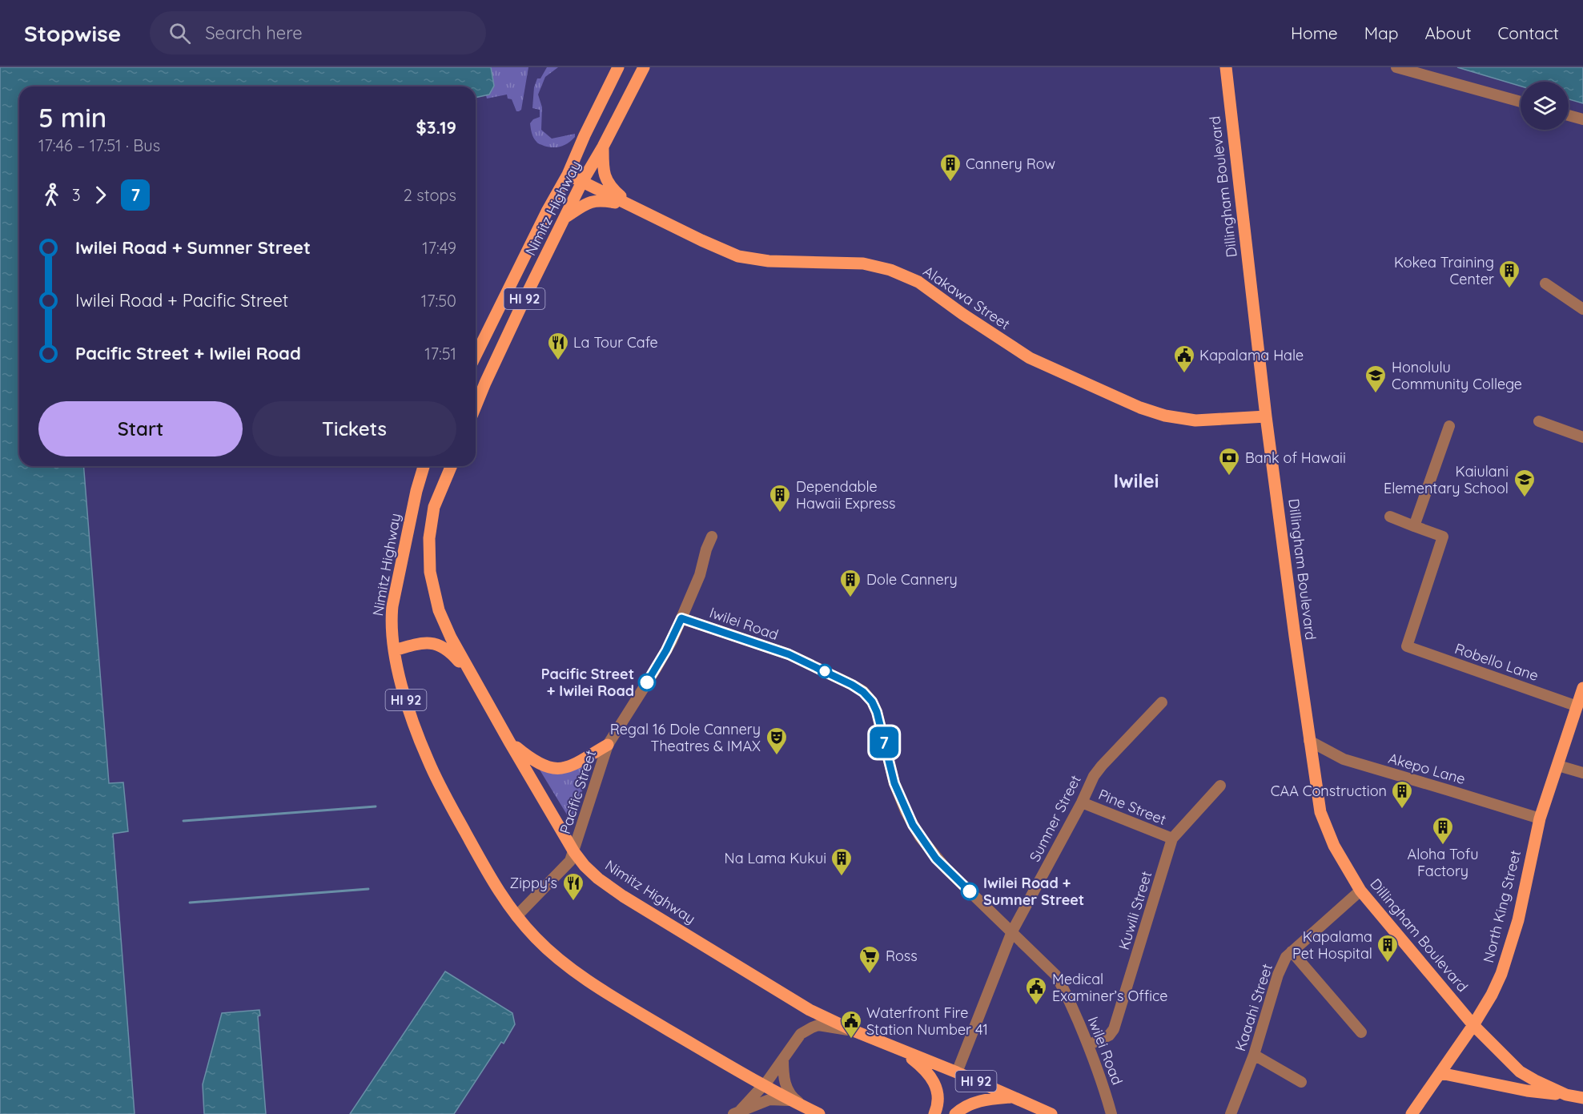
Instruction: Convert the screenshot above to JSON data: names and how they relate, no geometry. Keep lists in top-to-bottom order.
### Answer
{
  "streets": {
    "main road": [
      "Dillingham Boulevard",
      "Nimitz Highway",
      "Alakawa Street",
      "HI 92",
      "North King Street"
    ],
    "street": [
      "Iwilei Road",
      "Robello Lane",
      "Akepo Lane",
      "Pacific Street",
      "Pine Street",
      "Sumner Street",
      "Kuwili Street",
      "Kaaahi Street"
    ]
  },
  "crossings": [
    ["Dillingham Boulevard", "Alakawa Street"],
    ["Dillingham Boulevard", "Akepo Lane"],
    ["Dillingham Boulevard", "North King Street"],
    ["Dillingham Boulevard", "Kaaahi Street"],
    ["Nimitz Highway", "Alakawa Street"],
    ["Nimitz Highway", "Pacific Street"],
    ["Nimitz Highway", "Sumner Street"],
    ["Iwilei Road", "Pacific Street"],
    ["Iwilei Road", "Sumner Street"],
    ["Iwilei Road", "Kuwili Street"],
    ["Robello Lane", "North King Street"],
    ["Akepo Lane", "North King Street"],
    ["Pine Street", "Sumner Street"],
    ["Pine Street", "Kuwili Street"]
  ],
  "districts": ["Iwilei"],
  "places": {
    "building": [
      "Cannery Row",
      "Kokea Training Center",
      "Dependable Hawaii Express",
      "Dole Cannery",
      "CAA Construction",
      "Aloha Tofu Factory",
      "Na Lama Kukui",
      "Kapalama Pet Hospital"
    ],
    "restaurant": ["La Tour Cafe", "Zippy's"],
    "public building": ["Kapalama Hale", "Medical Examiner’s Office", "Waterfront Fire Station Number 41"],
    "school or university": ["Honolulu Community College", "Kaiulani Elementary School"],
    "bank": ["Bank of Hawaii"],
    "other": ["Pacific Street + Iwilei Road", "Iwilei Road + Sumner Street"],
    "theatre": ["Regal 16 Dole Cannery Theatres & IMAX"],
    "supermarket": ["Ross"]
  },
  "lines": ["bus line 7"],
  "page": {
    "header": "Stopwise",
    "search": "Search here",
    "nav": [
      "Home",
      "Map",
      "About",
      "Contact"
    ],
    "on_map": "7",
    "heading": ["5 min", "17:46 – 17:51 · Bus", "$3.19"],
    "legs": ["3", "7", "2 stops"],
    "list": [
      {
        "name": "Iwilei Road + Sumner Street",
        "value": "17:49"
      },
      {
        "name": "Iwilei Road + Pacific Street",
        "value": "17:50"
      },
      {
        "name": "Pacific Street + Iwilei Road",
        "value": "17:51"
      }
    ],
    "buttons": ["Start", "Tickets"]
  }
}
